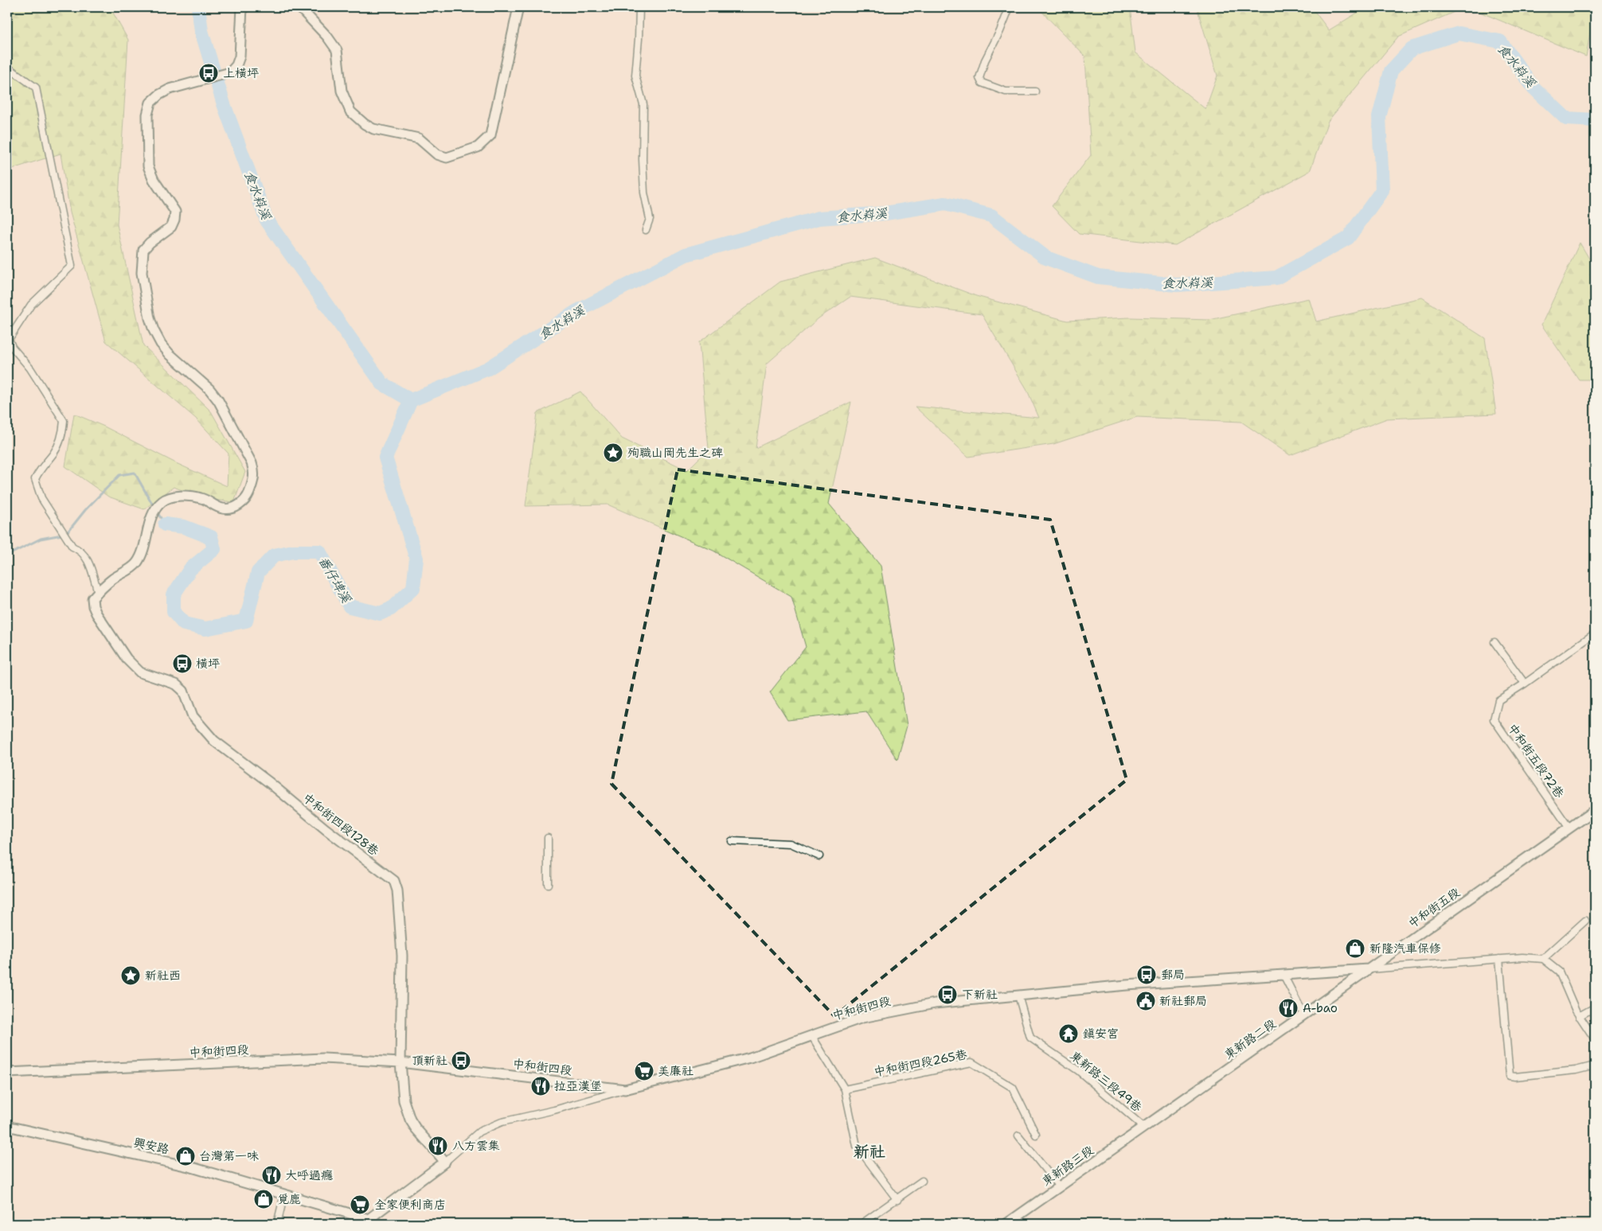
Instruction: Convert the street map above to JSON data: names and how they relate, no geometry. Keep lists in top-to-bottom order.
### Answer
{
  "streets": {
    "street": [
      "中和街五段72巷",
      "中和街四段128巷",
      "中和街五段",
      "中和街四段",
      "東新路二段",
      "中和街四段265巷",
      "東新路三段49巷",
      "興安路",
      "東新路三段"
    ]
  },
  "crossings": [
    ["中和街五段72巷", "中和街五段"],
    ["中和街四段128巷", "中和街四段"],
    ["中和街五段", "東新路二段"],
    ["中和街四段", "東新路三段49巷"],
    ["東新路二段", "東新路三段49巷"],
    ["東新路二段", "東新路三段"],
    ["東新路三段49巷", "東新路三段"]
  ],
  "districts": ["新社"],
  "water": ["食水嵙溪", "番仔埤溪"],
  "places": {
    "bus stop": [
      "上橫坪",
      "橫坪",
      "郵局",
      "下新社",
      "頂新社"
    ],
    "place": ["殉職山岡先生之碑", "新社西"],
    "shop": ["新隆汽車保修", "台灣第一味", "覓鹿"],
    "public building": ["新社郵局"],
    "restaurant": [
      "A-bao",
      "拉亞漢堡",
      "八方雲集",
      "大呼過癮"
    ],
    "temple": ["鎮安宮"],
    "supermarket": ["美廉社", "全家便利商店"]
  }
}
